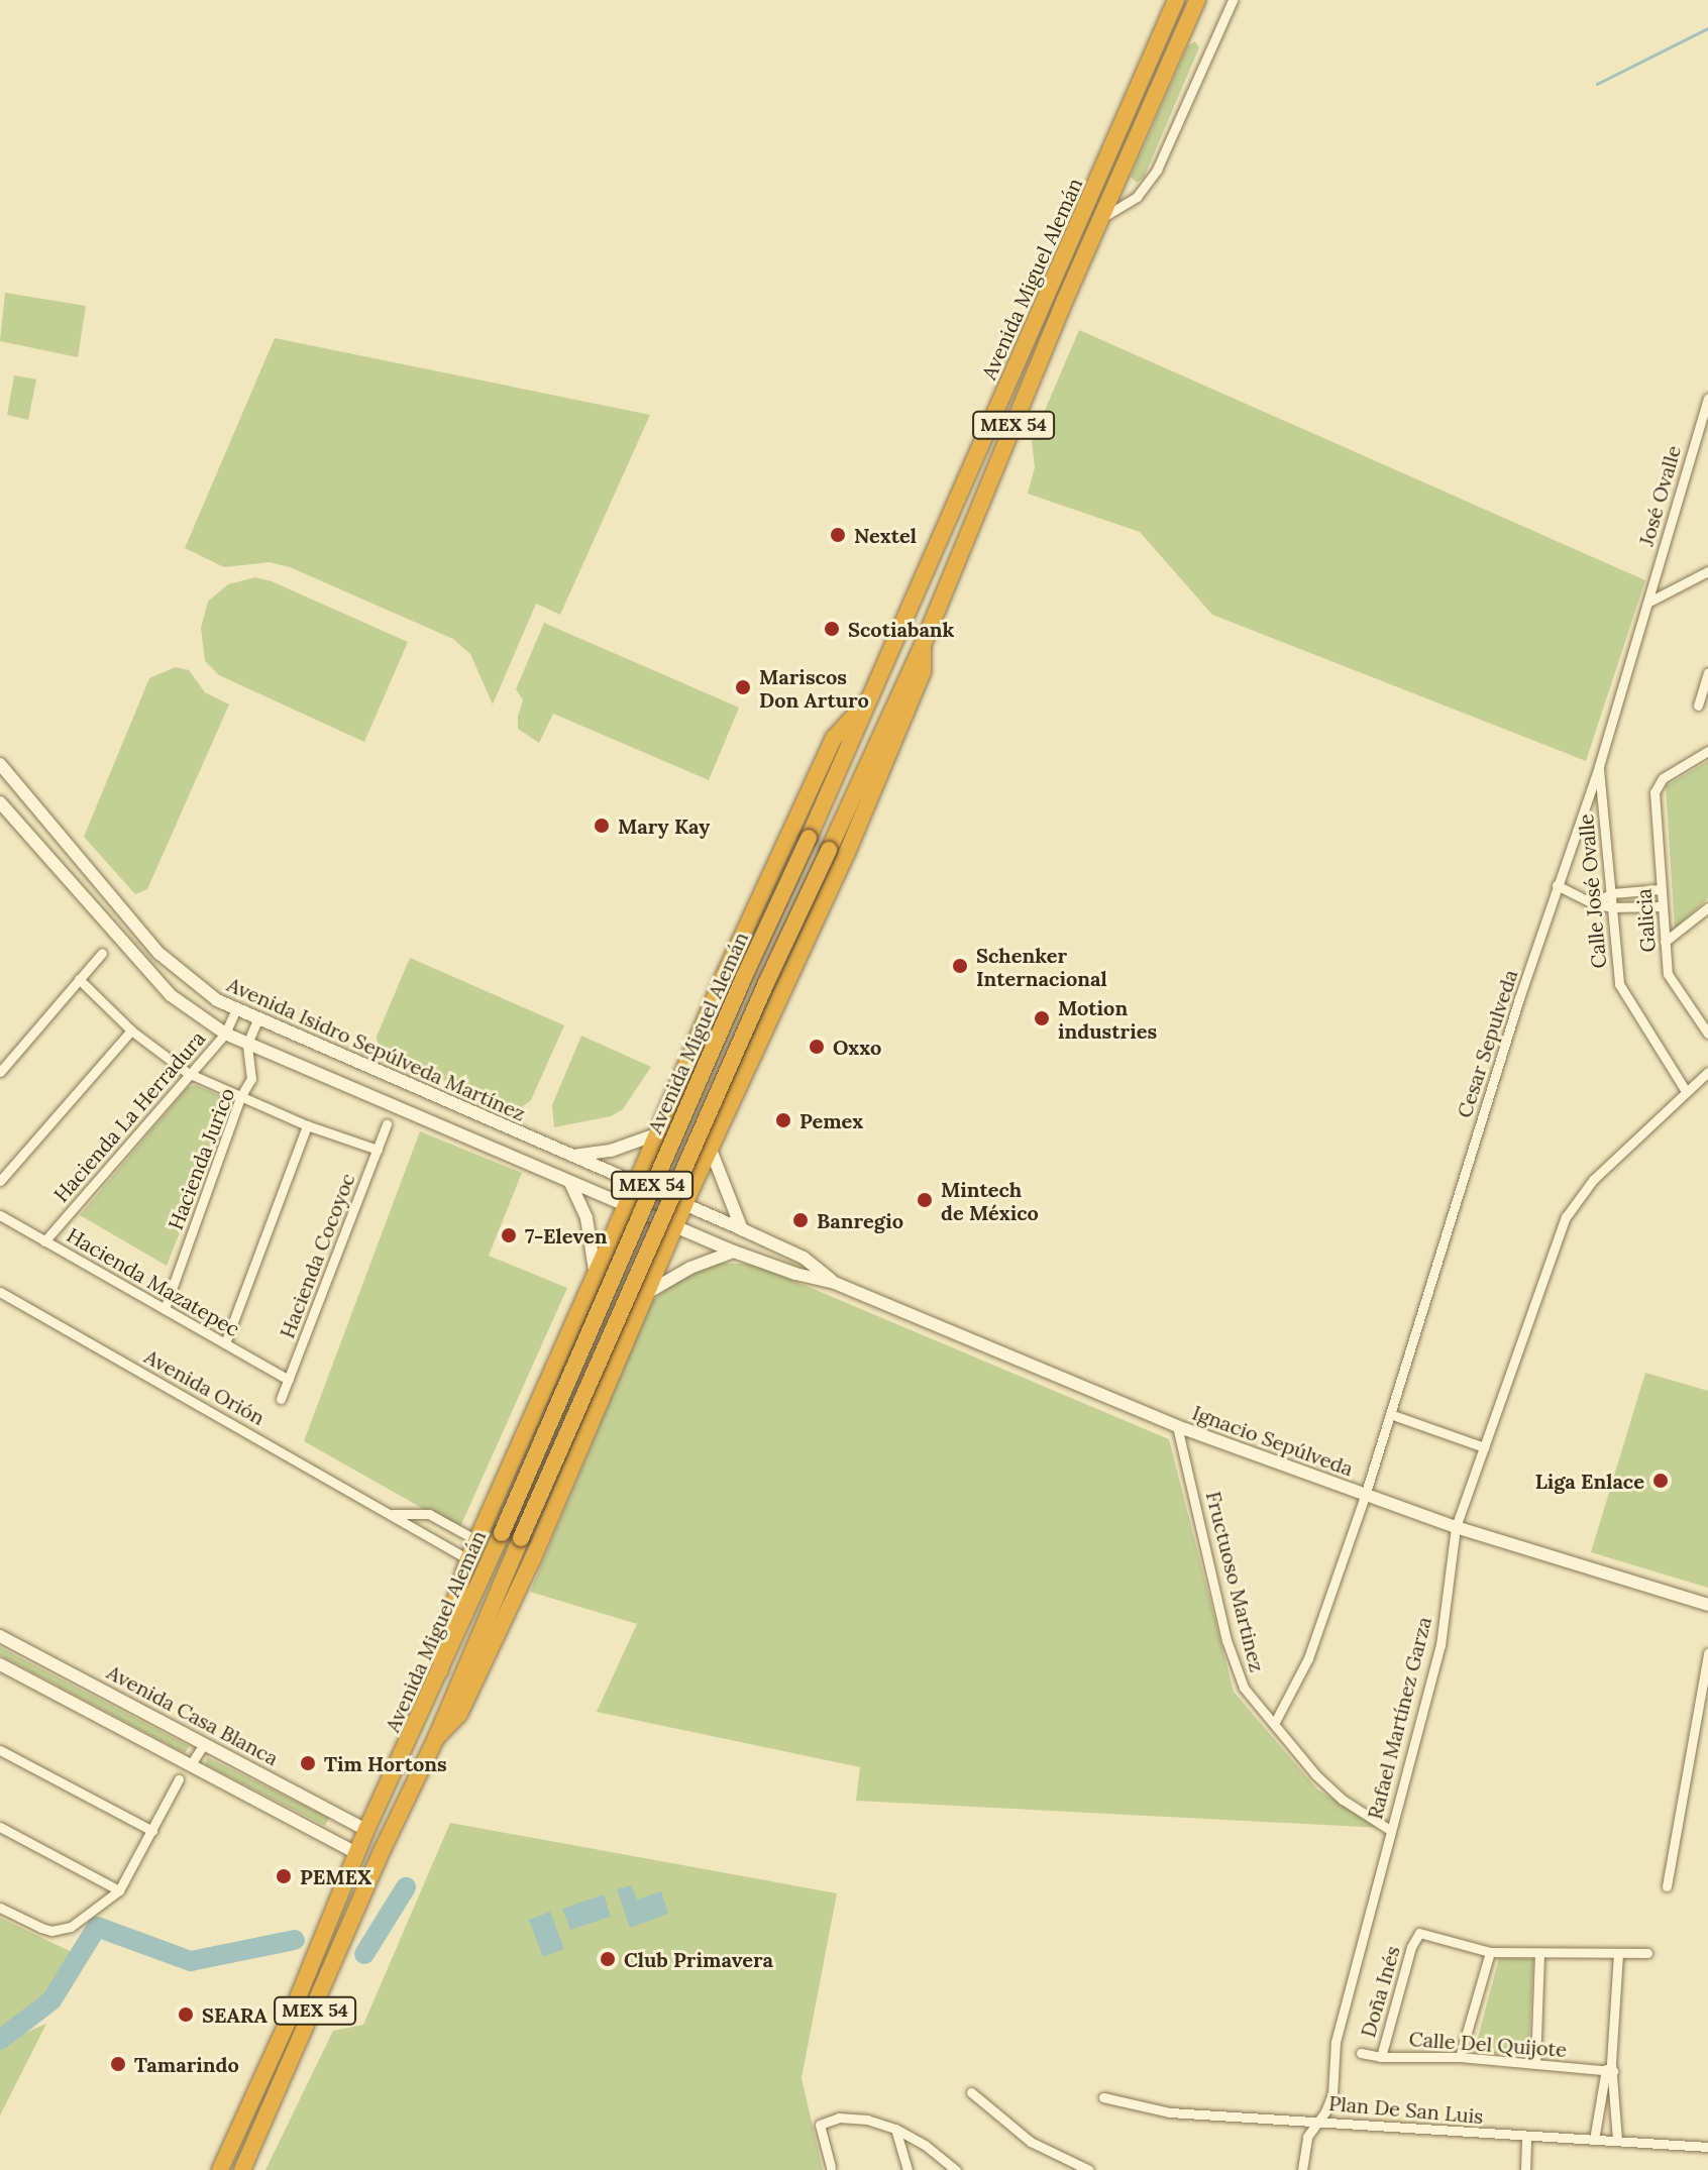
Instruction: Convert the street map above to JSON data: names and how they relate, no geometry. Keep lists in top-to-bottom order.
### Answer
{
  "streets": {
    "highway": ["Avenida Miguel Alemán", "MEX 54"],
    "main road": ["Avenida Isidro Sepúlveda Martínez", "Ignacio Sepúlveda", "Avenida Casa Blanca"],
    "street": [
      "José Ovalle",
      "Calle José Ovalle",
      "Galicia",
      "Cesar Sepulveda",
      "Hacienda La Herradura",
      "Hacienda Jurico",
      "Hacienda Cocoyoc",
      "Hacienda Mazatepec",
      "Avenida Orión",
      "Fructuoso Martinez",
      "Rafael Martínez Garza",
      "Doña Inés",
      "Calle Del Quijote",
      "Plan De San Luis"
    ]
  },
  "crossings": [
    ["Avenida Miguel Alemán", "Avenida Casa Blanca"],
    ["José Ovalle", "Cesar Sepulveda"],
    ["Calle José Ovalle", "Cesar Sepulveda"],
    ["Calle José Ovalle", "Rafael Martínez Garza"],
    ["Cesar Sepulveda", "Ignacio Sepúlveda"],
    ["Cesar Sepulveda", "Fructuoso Martinez"],
    ["Avenida Isidro Sepúlveda Martínez", "Hacienda La Herradura"],
    ["Avenida Isidro Sepúlveda Martínez", "Hacienda Jurico"],
    ["Avenida Isidro Sepúlveda Martínez", "Ignacio Sepúlveda"],
    ["Hacienda La Herradura", "Hacienda Mazatepec"],
    ["Hacienda Jurico", "Hacienda Mazatepec"],
    ["Hacienda Cocoyoc", "Hacienda Mazatepec"],
    ["Ignacio Sepúlveda", "Fructuoso Martinez"],
    ["Ignacio Sepúlveda", "Rafael Martínez Garza"],
    ["Fructuoso Martinez", "Rafael Martínez Garza"],
    ["Rafael Martínez Garza", "Plan De San Luis"],
    ["Doña Inés", "Calle Del Quijote"]
  ],
  "places": [
    "Nextel",
    "Scotiabank",
    "Mariscos Don Arturo",
    "Mary Kay",
    "Schenker Internacional",
    "Motion industries",
    "Oxxo",
    "Pemex",
    "Mintech de México",
    "Banregio",
    "7-Eleven",
    "Liga Enlace",
    "Tim Hortons",
    "PEMEX",
    "Club Primavera",
    "SEARA",
    "Tamarindo"
  ]
}
